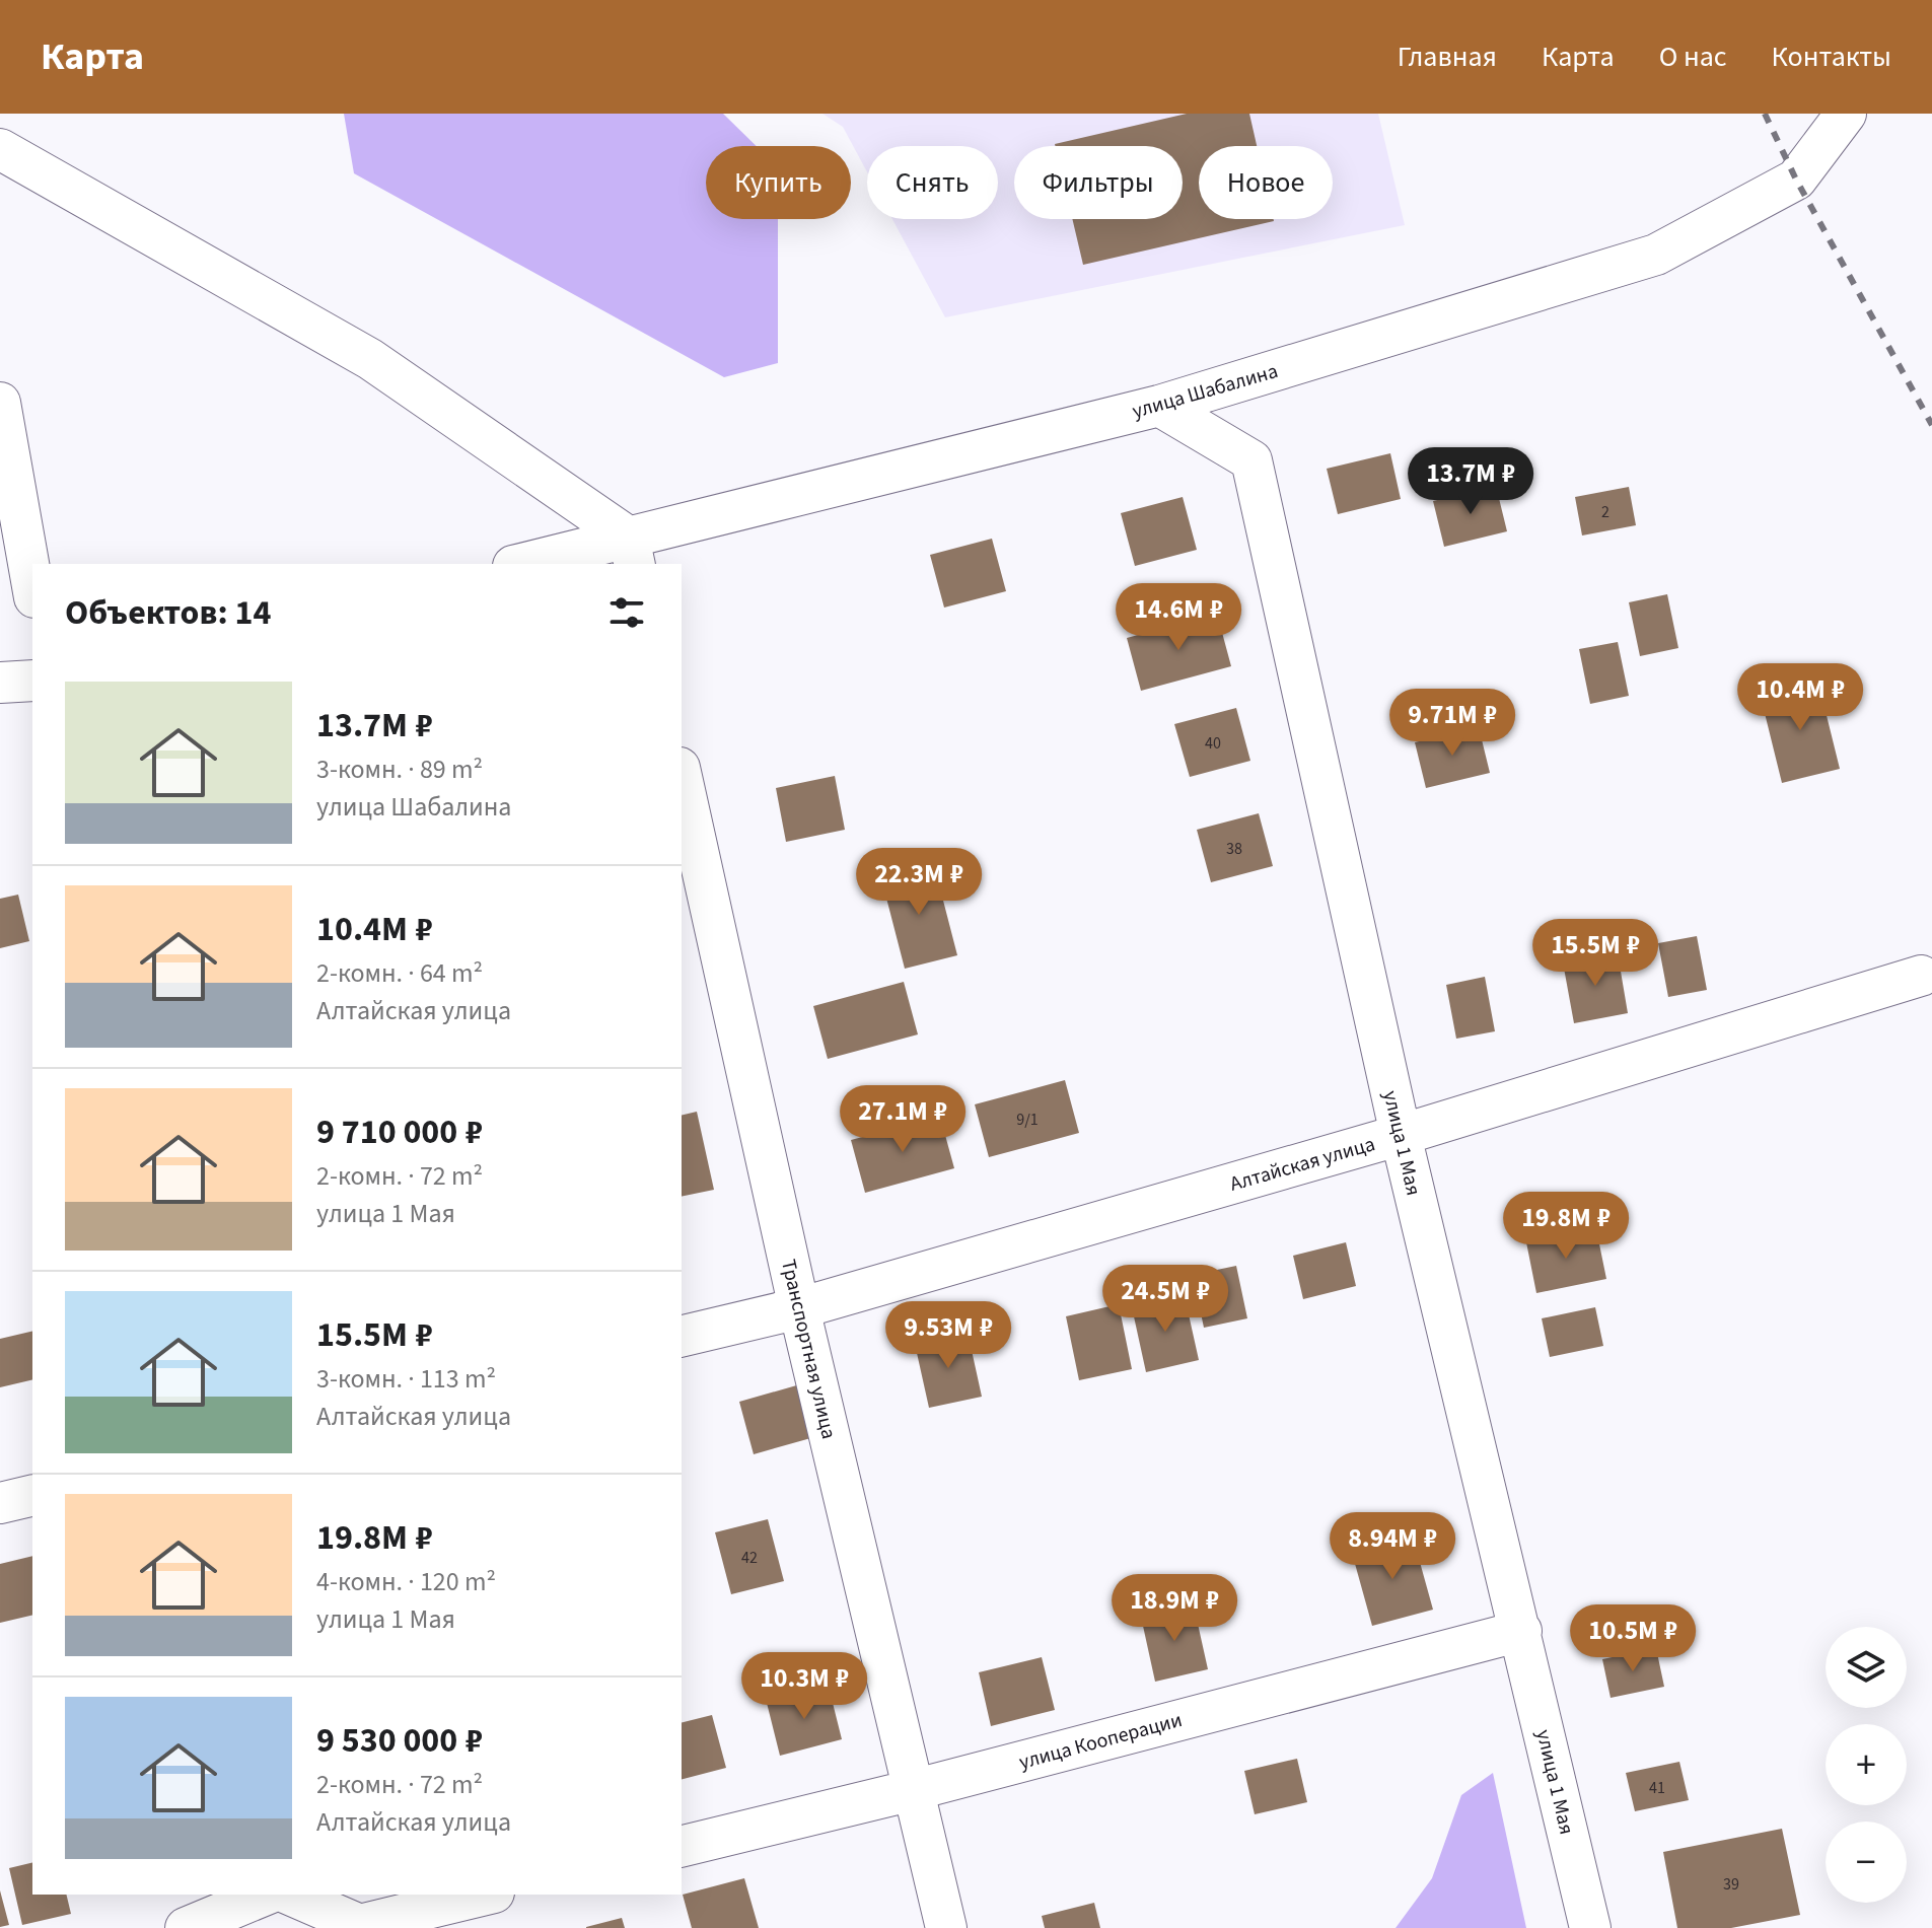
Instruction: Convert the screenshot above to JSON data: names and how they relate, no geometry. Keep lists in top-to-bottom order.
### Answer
{
  "streets": {
    "street": [
      "улица Шабалина",
      "улица 1 Мая",
      "Алтайская улица",
      "Транспортная улица",
      "улица Кооперации"
    ]
  },
  "crossings": [
    ["улица Шабалина", "улица 1 Мая"],
    ["улица 1 Мая", "Алтайская улица"],
    ["улица 1 Мая", "улица Кооперации"],
    ["Алтайская улица", "Транспортная улица"],
    ["Транспортная улица", "улица Кооперации"]
  ],
  "house_numbers": [
    "2",
    "40",
    "38",
    "9/1",
    "42",
    "41",
    "39"
  ],
  "page": {
    "header": "Карта",
    "nav": [
      "Главная",
      "Карта",
      "О нас",
      "Контакты"
    ],
    "chip": [
      "Купить",
      "Снять",
      "Фильтры",
      "Новое"
    ],
    "price": [
      "13.7M ₽",
      "14.6M ₽",
      "10.4M ₽",
      "9.71M ₽",
      "22.3M ₽",
      "15.5M ₽",
      "27.1M ₽",
      "19.8M ₽",
      "24.5M ₽",
      "9.53M ₽",
      "8.94M ₽",
      "18.9M ₽",
      "10.5M ₽",
      "10.3M ₽"
    ],
    "heading": "Объектов: 14",
    "list": [
      {
        "name": "13.7M ₽",
        "note": "3-комн. · 89 m² · улица Шабалина"
      },
      {
        "name": "10.4M ₽",
        "note": "2-комн. · 64 m² · Алтайская улица"
      },
      {
        "name": "9 710 000 ₽",
        "note": "2-комн. · 72 m² · улица 1 Мая"
      },
      {
        "name": "15.5M ₽",
        "note": "3-комн. · 113 m² · Алтайская улица"
      },
      {
        "name": "19.8M ₽",
        "note": "4-комн. · 120 m² · улица 1 Мая"
      },
      {
        "name": "9 530 000 ₽",
        "note": "2-комн. · 72 m² · Алтайская улица"
      }
    ],
    "map_buttons": ["+", "−"]
  }
}
